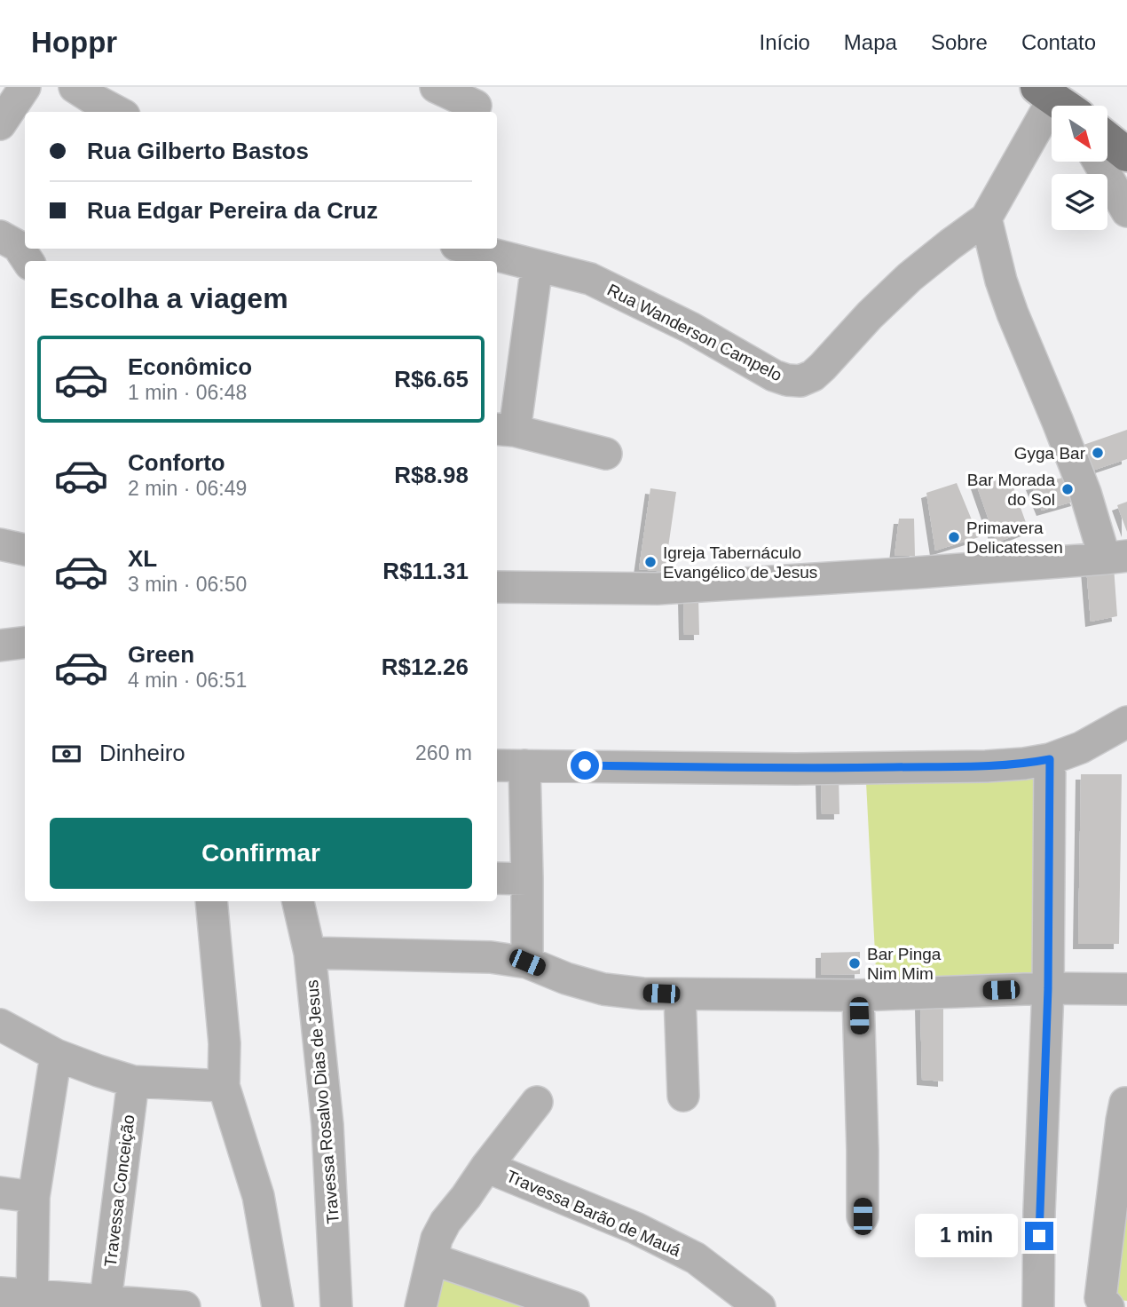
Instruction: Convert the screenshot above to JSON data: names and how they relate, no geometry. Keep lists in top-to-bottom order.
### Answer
{
  "streets": {
    "street": [
      "Rua Wanderson Campelo",
      "Travessa Rosalvo Dias de Jesus",
      "Travessa Conceição",
      "Travessa Barão de Mauá"
    ]
  },
  "places": [
    "Gyga Bar",
    "Bar Morada do Sol",
    "Primavera Delicatessen",
    "Igreja Tabernáculo Evangélico de Jesus",
    "Bar Pinga Nim Mim"
  ],
  "north": "bottom right",
  "page": {
    "header": "Hoppr",
    "nav": [
      "Início",
      "Mapa",
      "Sobre",
      "Contato"
    ],
    "banner": ["Rua Gilberto Bastos", "Rua Edgar Pereira da Cruz"],
    "heading": "Escolha a viagem",
    "list": [
      {
        "name": "Econômico",
        "note": "1 min · 06:48",
        "value": "R$6.65"
      },
      {
        "name": "Conforto",
        "note": "2 min · 06:49",
        "value": "R$8.98"
      },
      {
        "name": "XL",
        "note": "3 min · 06:50",
        "value": "R$11.31"
      },
      {
        "name": "Green",
        "note": "4 min · 06:51",
        "value": "R$12.26"
      }
    ],
    "pay": ["Dinheiro", "260 m"],
    "buttons": "Confirmar",
    "bubble": "1 min"
  }
}
